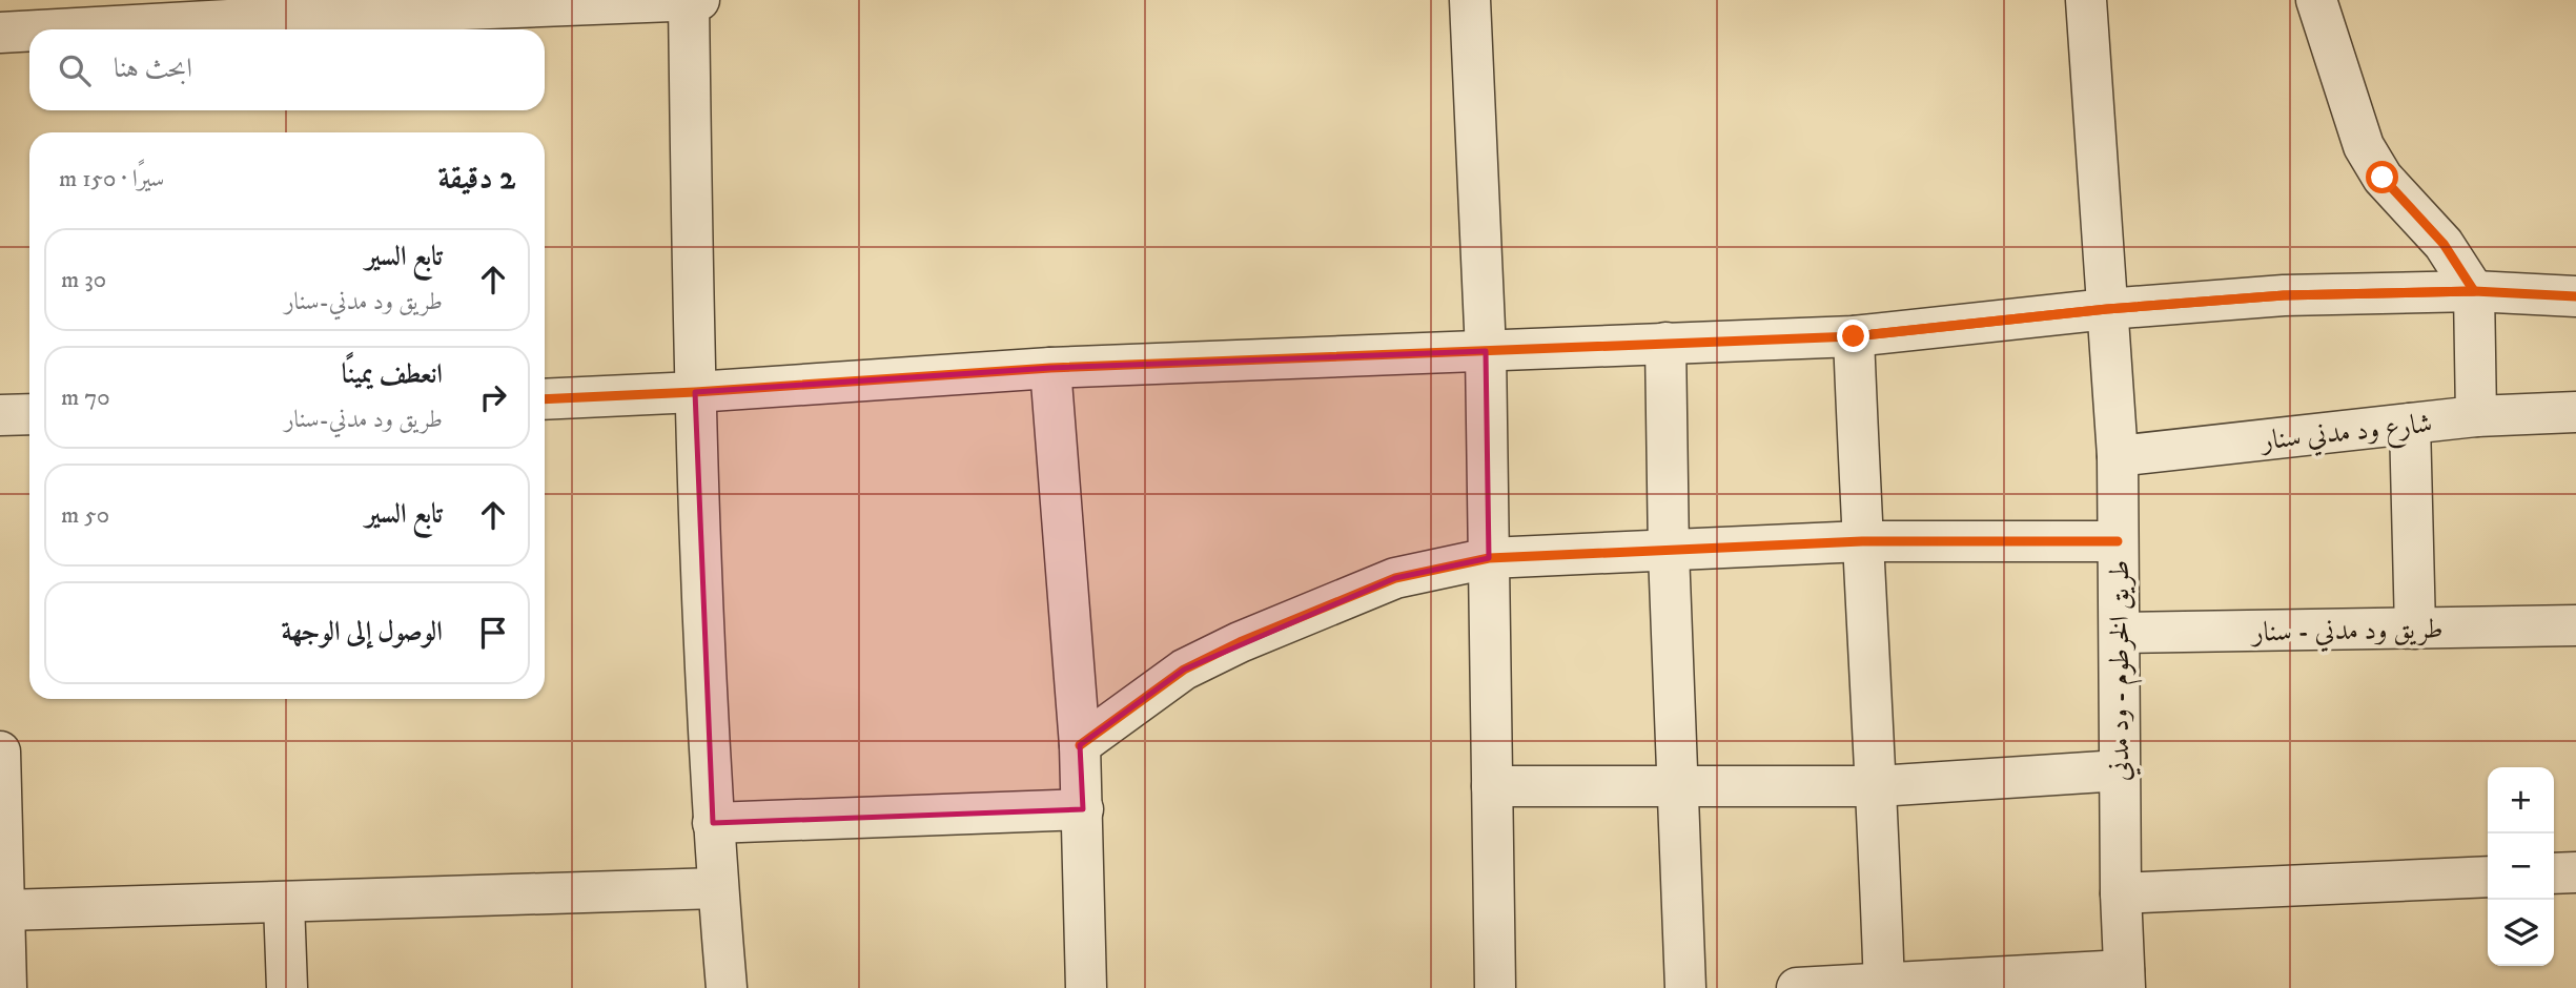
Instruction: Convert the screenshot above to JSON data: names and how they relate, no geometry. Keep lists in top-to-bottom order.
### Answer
{
  "streets": {
    "street": ["شارع ود مدني سنار", "طريق ود مدني - سنار", "طريق الخرطوم - ود مدني"]
  },
  "crossings": [
    ["شارع ود مدني سنار", "طريق الخرطوم - ود مدني"],
    ["طريق ود مدني - سنار", "طريق الخرطوم - ود مدني"]
  ],
  "page": {
    "search": "ابحث هنا",
    "heading": ["2 دقيقة", "سيرًا · 150 m"],
    "list": [
      ["تابع السير", "طريق ود مدني-سنار", "30 m"],
      ["انعطف يمينًا", "طريق ود مدني-سنار", "70 m"],
      ["تابع السير", "50 m"],
      "الوصول إلى الوجهة"
    ],
    "map_buttons": ["+", "−"]
  }
}
